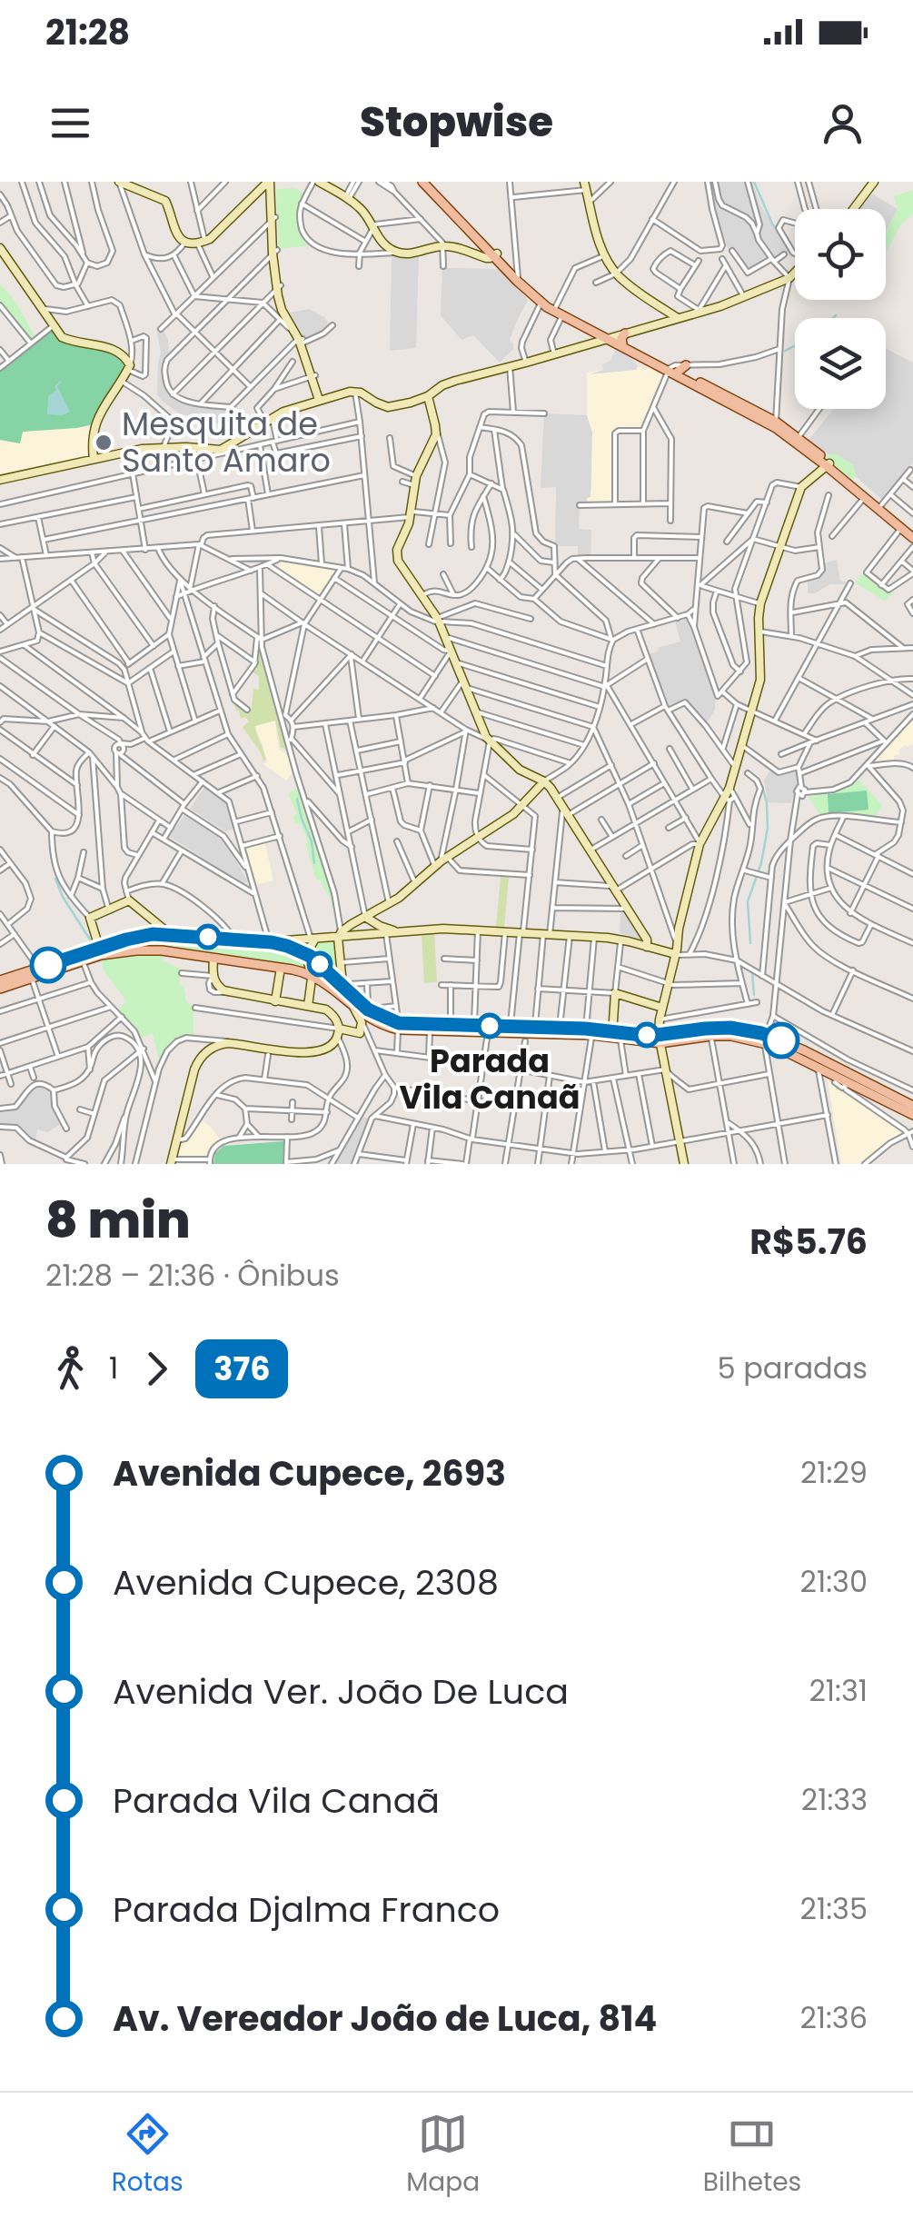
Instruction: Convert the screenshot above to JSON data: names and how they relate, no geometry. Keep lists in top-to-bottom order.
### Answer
{
  "places": ["Mesquita de Santo Amaro", "Parada Vila Canaã"],
  "lines": ["bus line 376"],
  "page": {
    "status": "21:28",
    "header": "Stopwise",
    "heading": ["8 min", "21:28 – 21:36 · Ônibus", "R$5.76"],
    "legs": ["1", "376", "5 paradas"],
    "list": [
      {
        "name": "Avenida Cupece, 2693",
        "value": "21:29"
      },
      {
        "name": "Avenida Cupece, 2308",
        "value": "21:30"
      },
      {
        "name": "Avenida Ver. João De Luca",
        "value": "21:31"
      },
      {
        "name": "Parada Vila Canaã",
        "value": "21:33"
      },
      {
        "name": "Parada Djalma Franco",
        "value": "21:35"
      },
      {
        "name": "Av. Vereador João de Luca, 814",
        "value": "21:36"
      }
    ],
    "tabs": ["Rotas", "Mapa", "Bilhetes"]
  }
}
